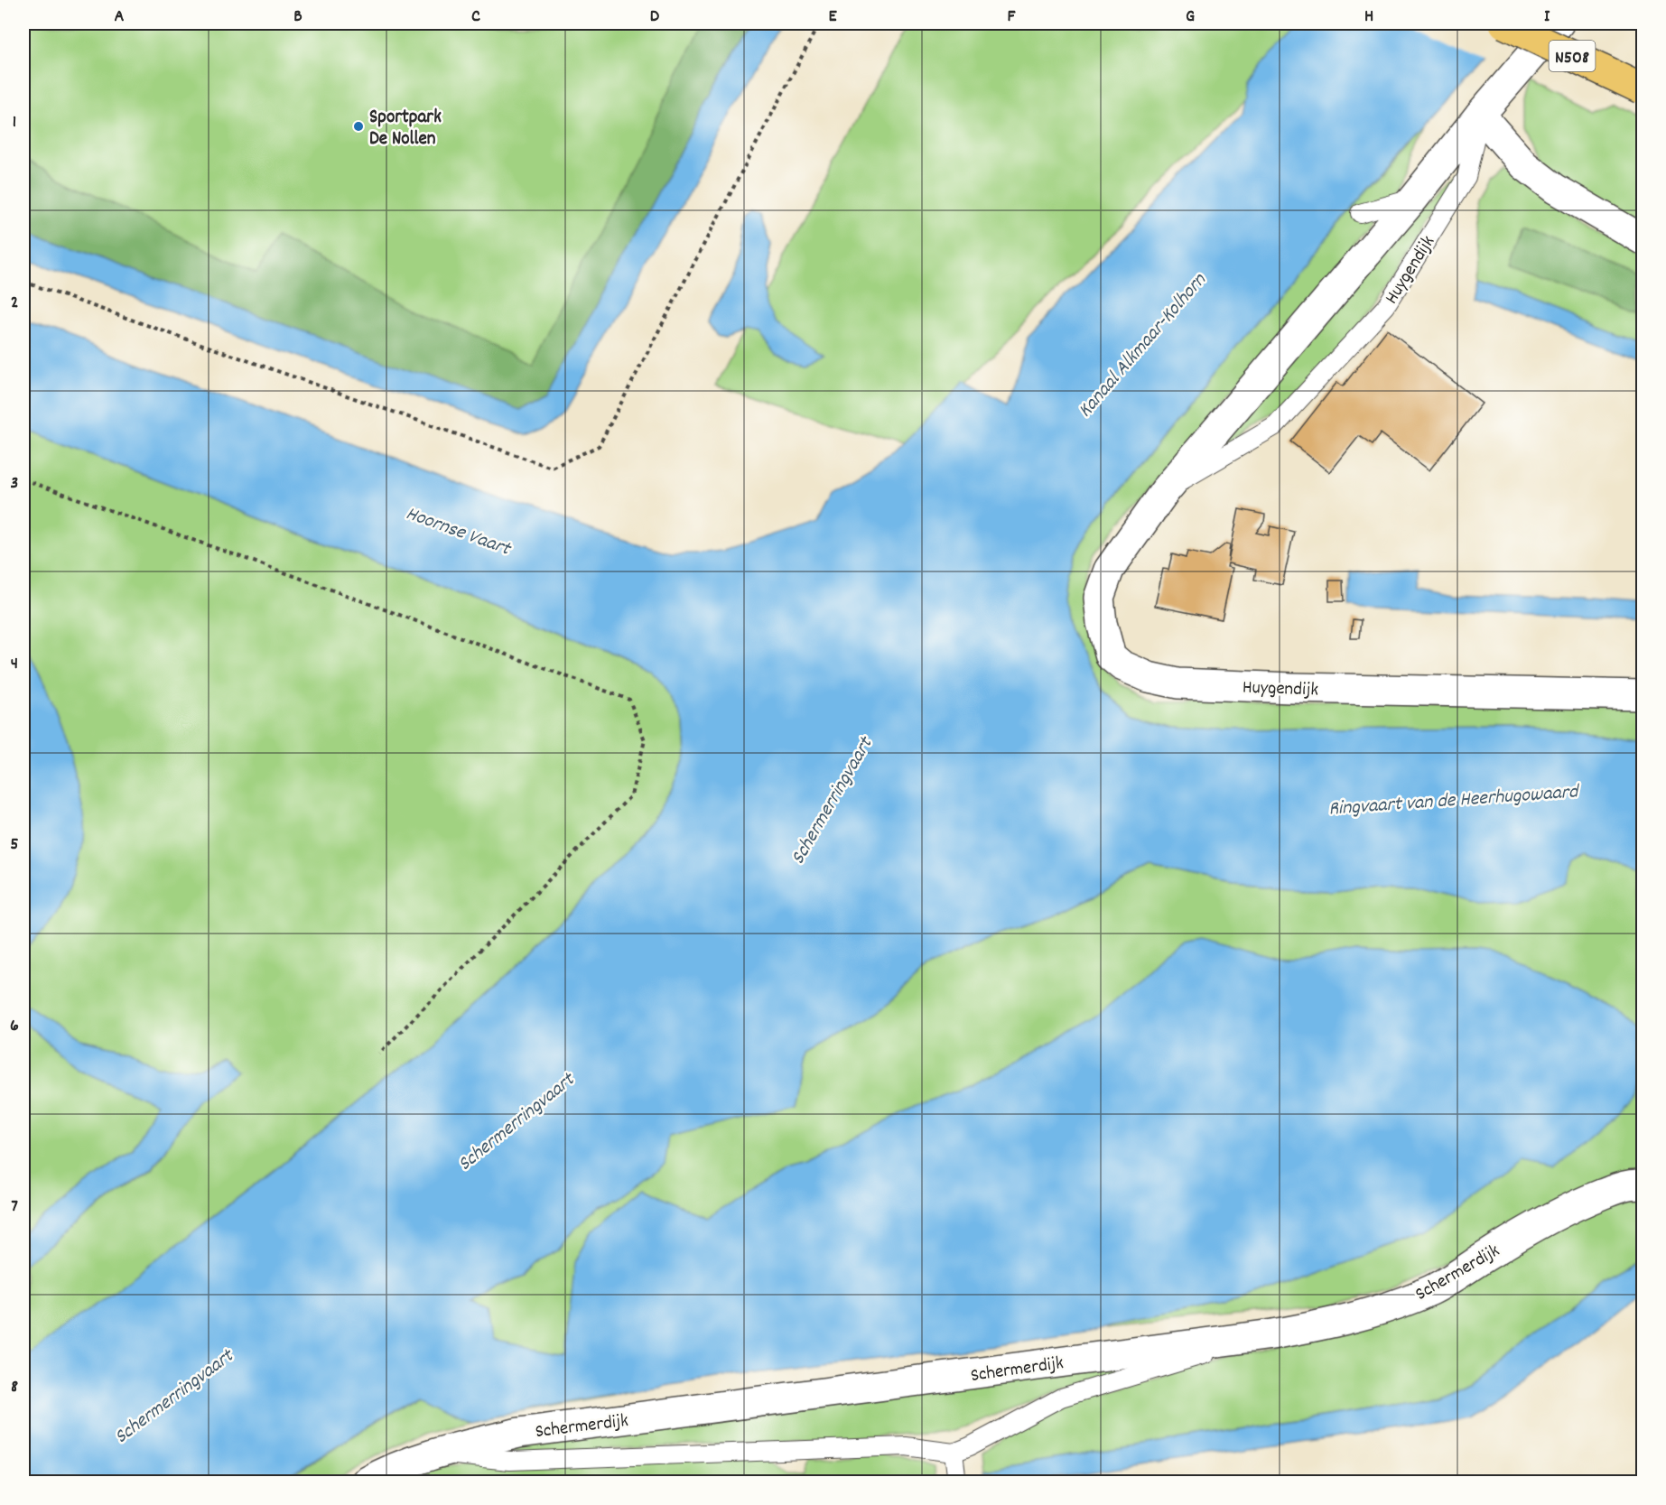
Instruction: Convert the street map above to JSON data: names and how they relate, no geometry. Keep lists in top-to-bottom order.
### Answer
{
  "streets": {
    "highway": ["N508"],
    "street": ["Huygendijk", "Schermerdijk"]
  },
  "water": [
    "Kanaal Alkmaar-Kolhorn",
    "Hoornse Vaart",
    "Ringvaart van de Heerhugowaard",
    "Schermerringvaart"
  ],
  "places": ["Sportpark De Nollen"],
  "grid": {
    "columns": [
      "A",
      "B",
      "C",
      "D",
      "E",
      "F",
      "G",
      "H",
      "I"
    ],
    "rows": [
      "1",
      "2",
      "3",
      "4",
      "5",
      "6",
      "7",
      "8"
    ]
  }
}
